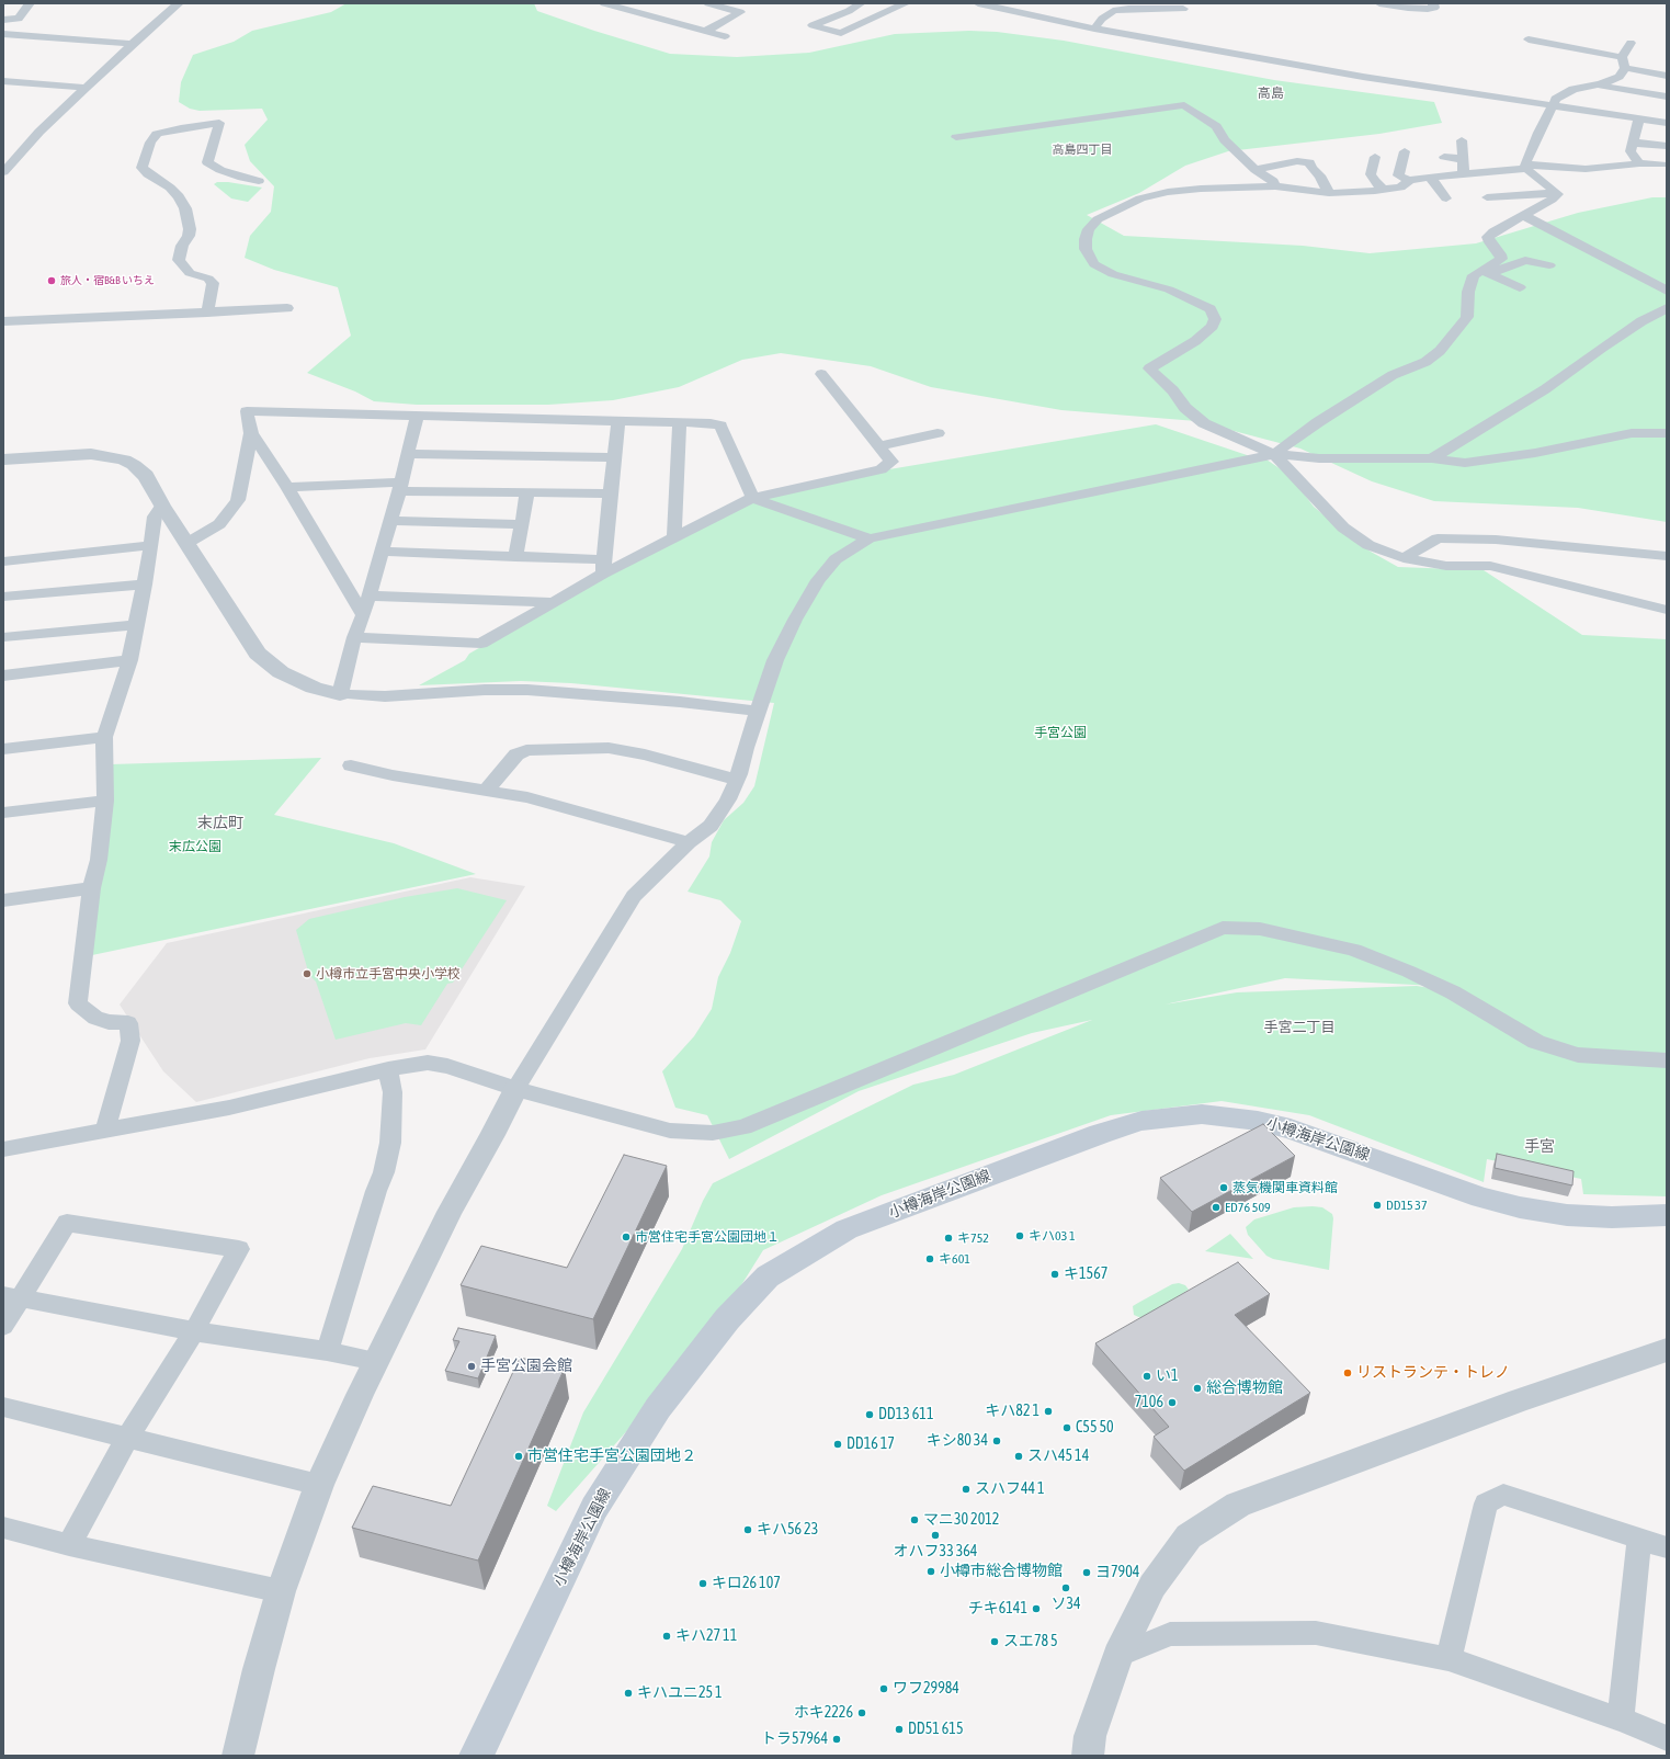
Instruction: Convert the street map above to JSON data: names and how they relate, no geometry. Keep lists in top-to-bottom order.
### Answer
{
  "streets": {
    "main road": ["小樽海岸公園線"]
  },
  "districts": [
    "高島",
    "高島四丁目",
    "末広町",
    "手宮二丁目",
    "手宮"
  ],
  "parks": ["手宮公園", "末広公園"],
  "places": [
    "旅人・宿B&B いちえ",
    "小樽市立手宮中央小学校",
    "蒸気機関車資料館",
    "DD15 37",
    "ED76 509",
    "キハ03 1",
    "市営住宅手宮公園団地１",
    "キ752",
    "キ601",
    "キ1567",
    "手宮公園会館",
    "リストランテ・トレノ",
    "い1",
    "総合博物館",
    "7106",
    "キハ82 1",
    "DD13 611",
    "C55 50",
    "キシ80 34",
    "DD16 17",
    "市営住宅手宮公園団地２",
    "スハ45 14",
    "スハフ44 1",
    "マニ30 2012",
    "キハ56 23",
    "オハフ33 364",
    "小樽市総合博物館",
    "ヨ7904",
    "キロ26 107",
    "ソ34",
    "チキ6141",
    "キハ27 11",
    "スエ78 5",
    "ワフ29984",
    "キハユニ25 1",
    "ホキ2226",
    "DD51 615",
    "トラ57964"
  ]
}
